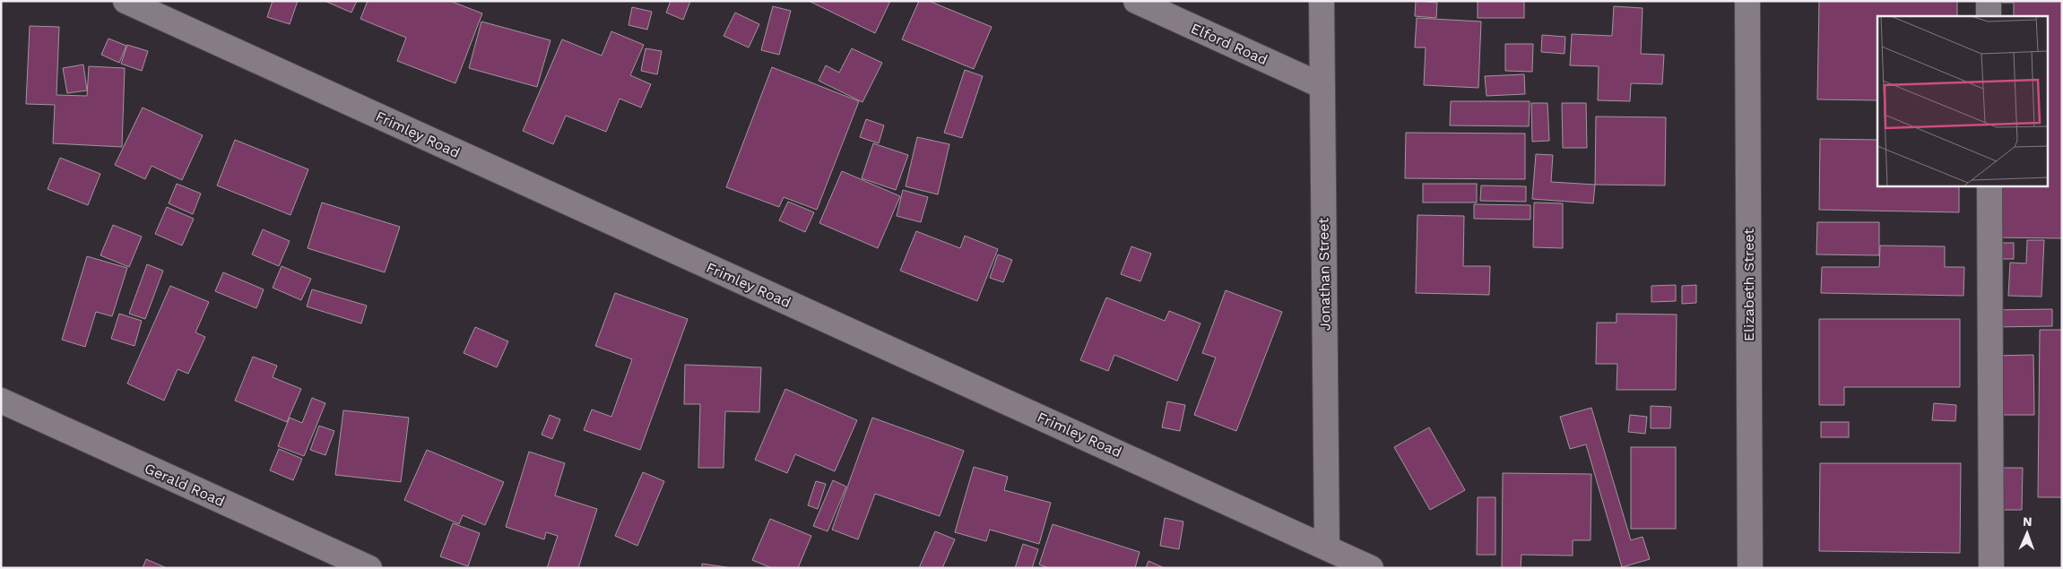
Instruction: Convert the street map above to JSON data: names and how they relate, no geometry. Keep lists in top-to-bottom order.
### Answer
{
  "streets": {
    "street": [
      "Elford Road",
      "Frimley Road",
      "Jonathan Street",
      "Elizabeth Street",
      "Gerald Road"
    ]
  },
  "crossings": [
    ["Elford Road", "Jonathan Street"],
    ["Frimley Road", "Jonathan Street"]
  ],
  "north": "top"
}
